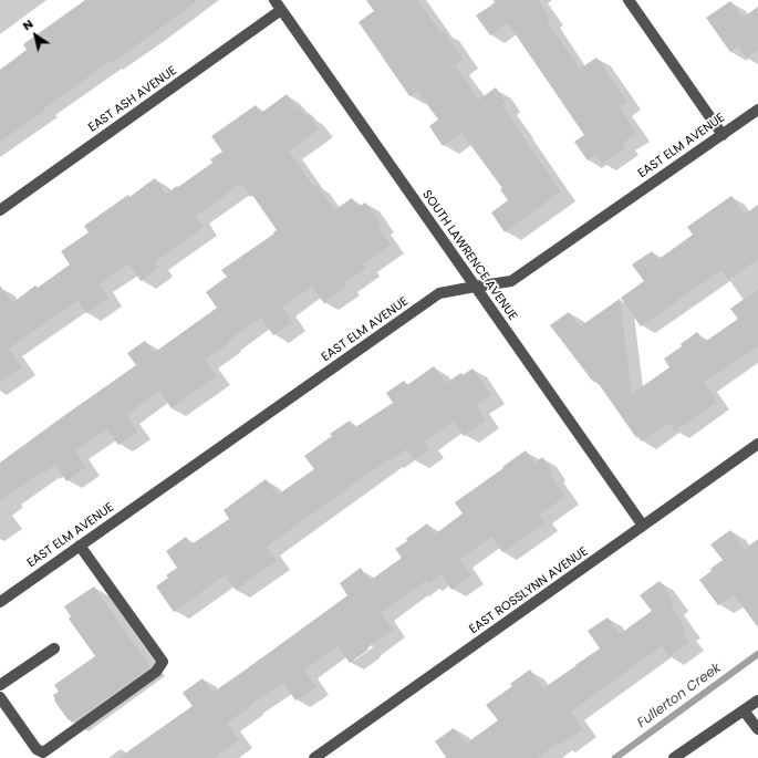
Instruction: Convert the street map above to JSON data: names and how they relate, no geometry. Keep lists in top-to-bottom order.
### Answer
{
  "streets": {
    "street": [
      "EAST ASH AVENUE",
      "EAST ELM AVENUE",
      "SOUTH LAWRENCE AVENUE",
      "EAST ROSSLYNN AVENUE"
    ]
  },
  "crossings": [
    ["EAST ASH AVENUE", "SOUTH LAWRENCE AVENUE"],
    ["EAST ELM AVENUE", "SOUTH LAWRENCE AVENUE"],
    ["SOUTH LAWRENCE AVENUE", "EAST ROSSLYNN AVENUE"]
  ],
  "water": ["Fullerton Creek"],
  "north": "top left"
}
